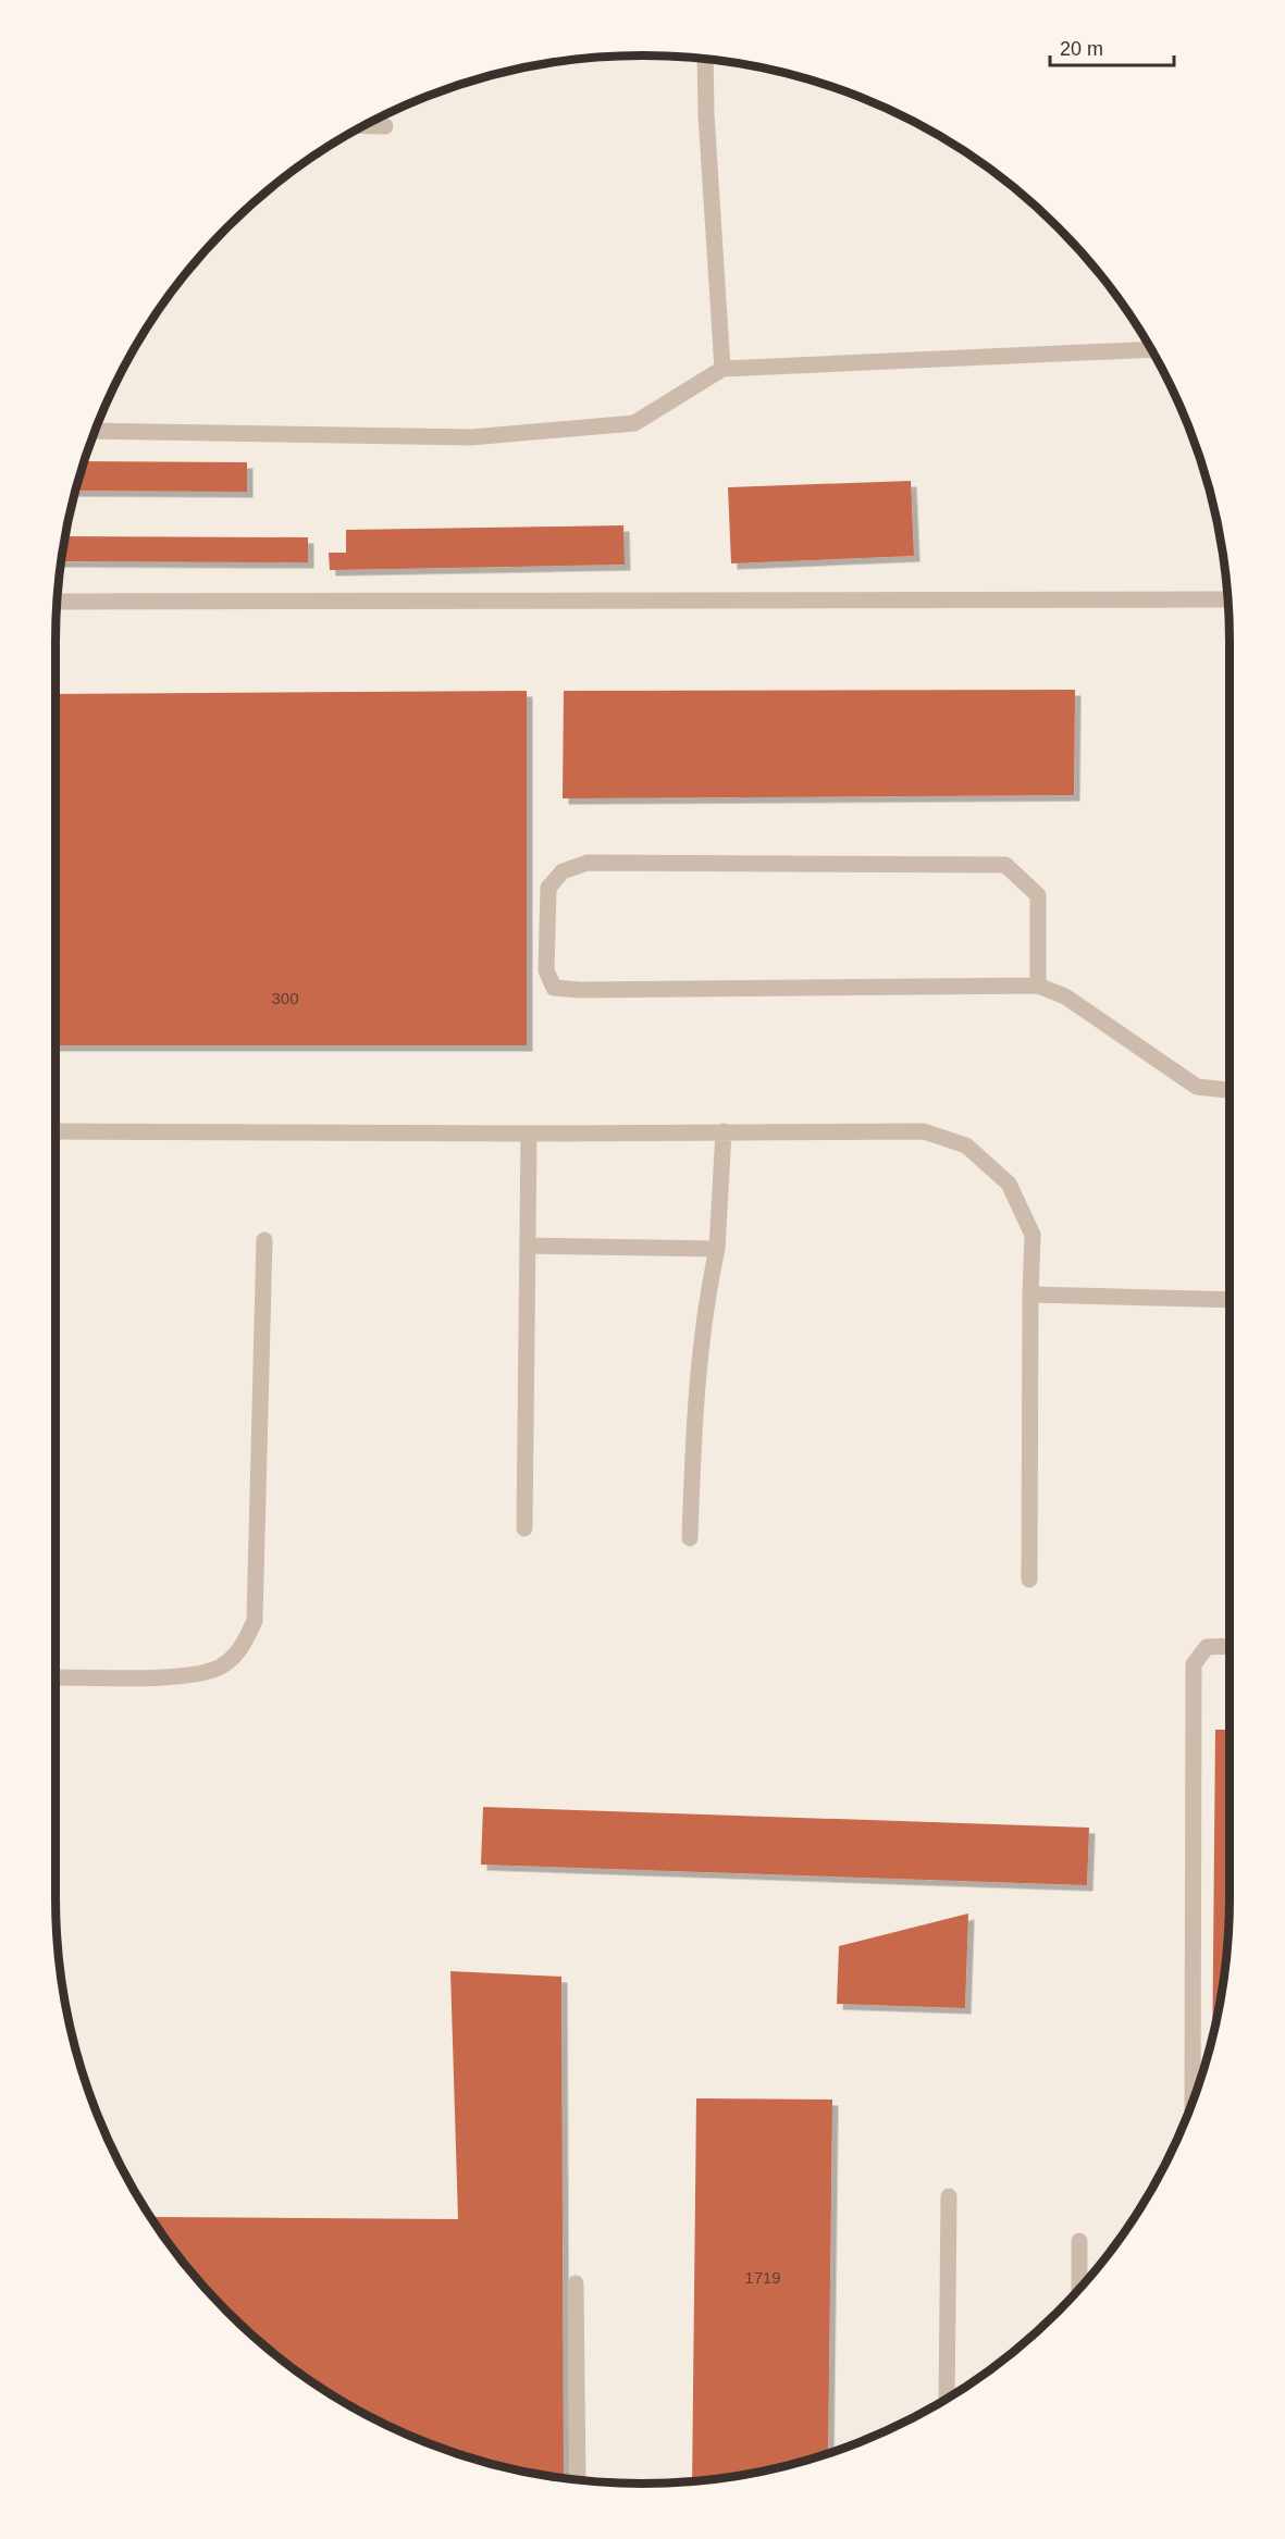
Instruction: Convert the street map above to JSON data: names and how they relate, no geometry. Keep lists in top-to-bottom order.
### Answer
{
  "house_numbers": ["300", "1719"],
  "scale_bar": "20 m"
}
